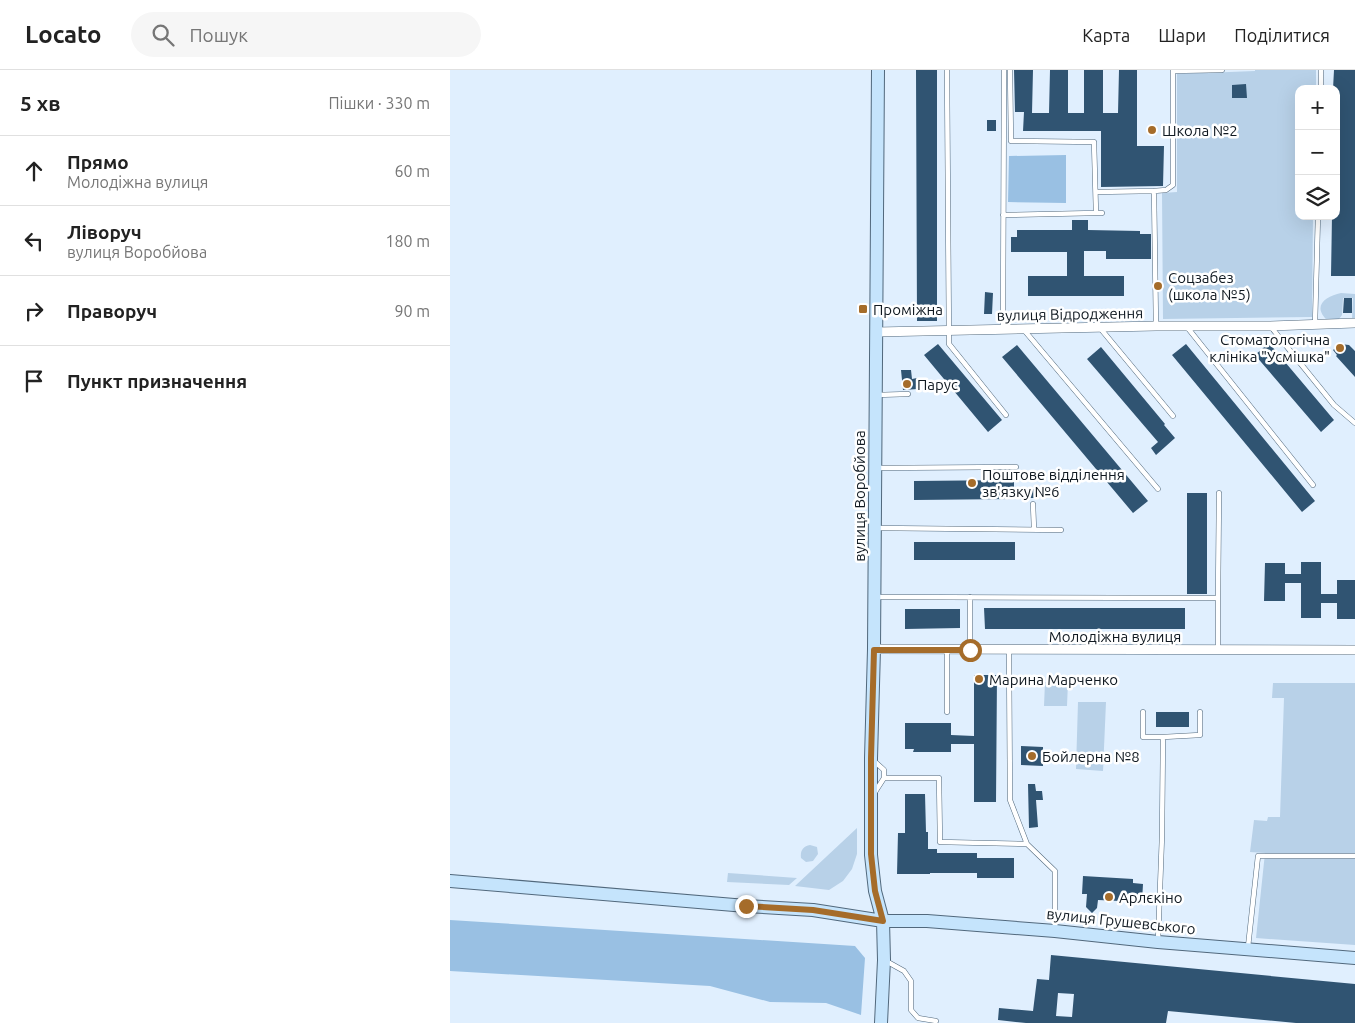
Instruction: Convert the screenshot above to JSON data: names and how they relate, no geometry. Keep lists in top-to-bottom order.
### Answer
{
  "streets": {
    "main road": ["вулиця Воробйова", "вулиця Грушевського"],
    "street": ["вулиця Відродження", "Молодіжна вулиця"]
  },
  "crossings": [
    ["вулиця Відродження", "вулиця Воробйова"],
    ["вулиця Воробйова", "Молодіжна вулиця"],
    ["вулиця Воробйова", "вулиця Грушевського"]
  ],
  "places": {
    "other": [
      "Школа №2",
      "Соцзабез (школа №5)",
      "Стоматологічна клініка \"Усмішка\"",
      "Парус",
      "Поштове відділення зв'язку №6",
      "Марина Марченко",
      "Бойлерна №8",
      "Арлєкіно"
    ],
    "transit": ["Проміжна"]
  },
  "page": {
    "header": "Locato",
    "search": "Пошук",
    "nav": ["Карта", "Шари", "Поділитися"],
    "heading": ["5 хв", "Пішки · 330 m"],
    "map_buttons": ["+", "−"],
    "list": [
      ["Прямо", "Молодіжна вулиця", "60 m"],
      ["Ліворуч", "вулиця Воробйова", "180 m"],
      ["Праворуч", "90 m"],
      "Пункт призначення"
    ]
  }
}
